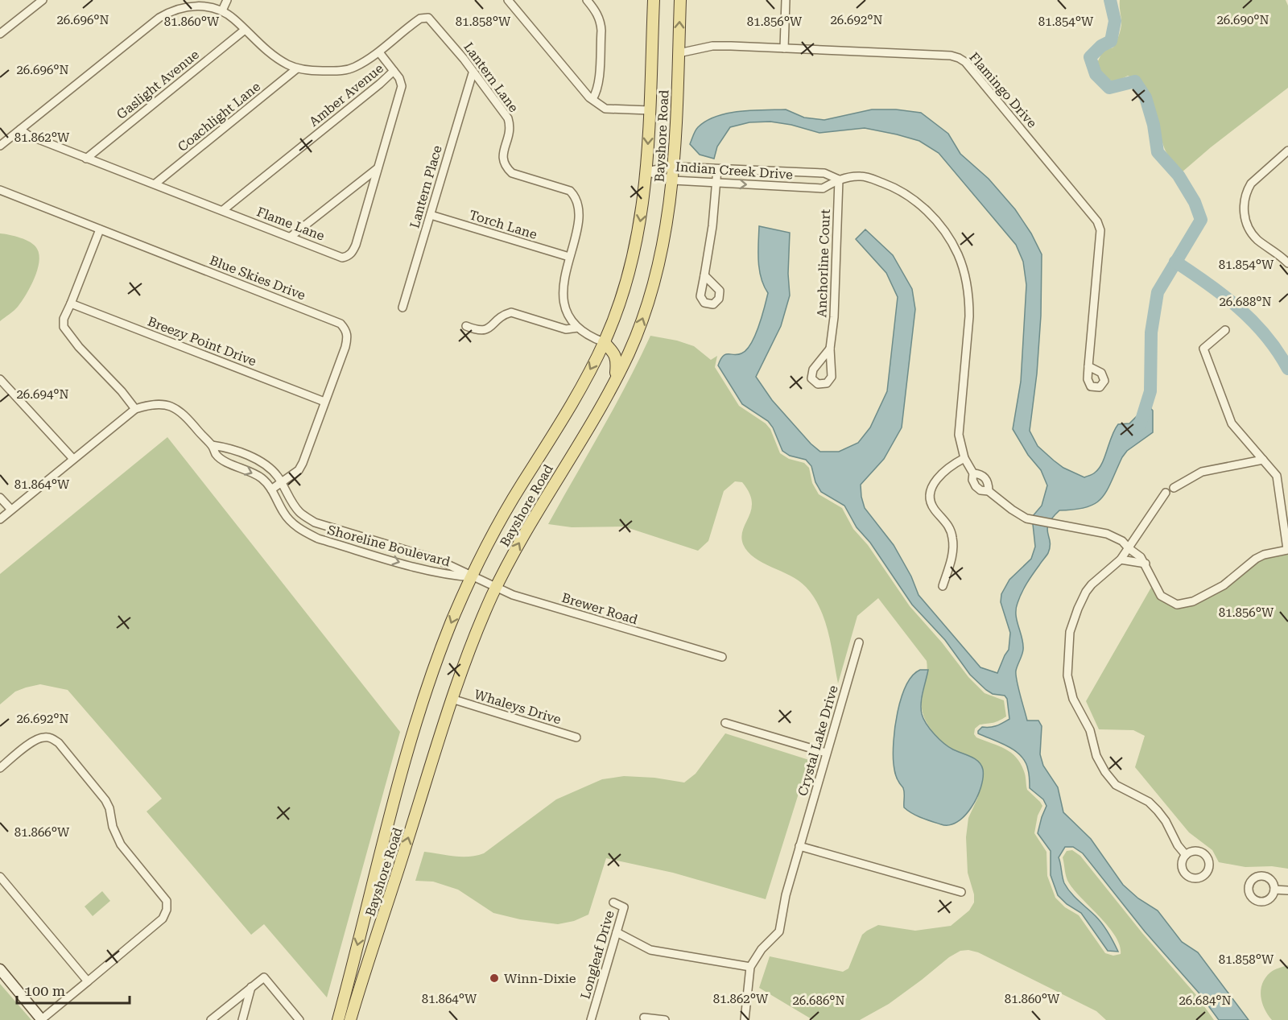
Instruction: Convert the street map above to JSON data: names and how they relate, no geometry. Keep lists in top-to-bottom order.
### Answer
{
  "streets": {
    "main road": ["Bayshore Road"],
    "street": [
      "Lantern Lane",
      "Gaslight Avenue",
      "Flamingo Drive",
      "Amber Avenue",
      "Coachlight Lane",
      "Indian Creek Drive",
      "Lantern Place",
      "Flame Lane",
      "Torch Lane",
      "Anchorline Court",
      "Blue Skies Drive",
      "Breezy Point Drive",
      "Shoreline Boulevard",
      "Brewer Road",
      "Whaleys Drive",
      "Crystal Lake Drive",
      "Longleaf Drive"
    ]
  },
  "crossings": [
    ["Lantern Lane", "Gaslight Avenue"],
    ["Lantern Lane", "Coachlight Lane"],
    ["Lantern Lane", "Bayshore Road"],
    ["Lantern Lane", "Lantern Place"],
    ["Lantern Lane", "Flame Lane"],
    ["Lantern Lane", "Torch Lane"],
    ["Gaslight Avenue", "Flame Lane"],
    ["Flamingo Drive", "Bayshore Road"],
    ["Amber Avenue", "Flame Lane"],
    ["Coachlight Lane", "Flame Lane"],
    ["Bayshore Road", "Indian Creek Drive"],
    ["Bayshore Road", "Shoreline Boulevard"],
    ["Bayshore Road", "Brewer Road"],
    ["Bayshore Road", "Whaleys Drive"],
    ["Indian Creek Drive", "Anchorline Court"],
    ["Lantern Place", "Torch Lane"],
    ["Blue Skies Drive", "Breezy Point Drive"],
    ["Blue Skies Drive", "Shoreline Boulevard"],
    ["Shoreline Boulevard", "Brewer Road"]
  ],
  "places": ["Winn-Dixie"],
  "scale_bar": "100 m",
  "coordinates": [
    "26.696°N",
    "26.692°N",
    "26.690°N",
    "81.860°W",
    "81.858°W",
    "81.856°W",
    "81.854°W",
    "81.862°W",
    "26.688°N",
    "26.694°N",
    "81.864°W",
    "81.866°W",
    "26.686°N",
    "26.684°N"
  ]
}
